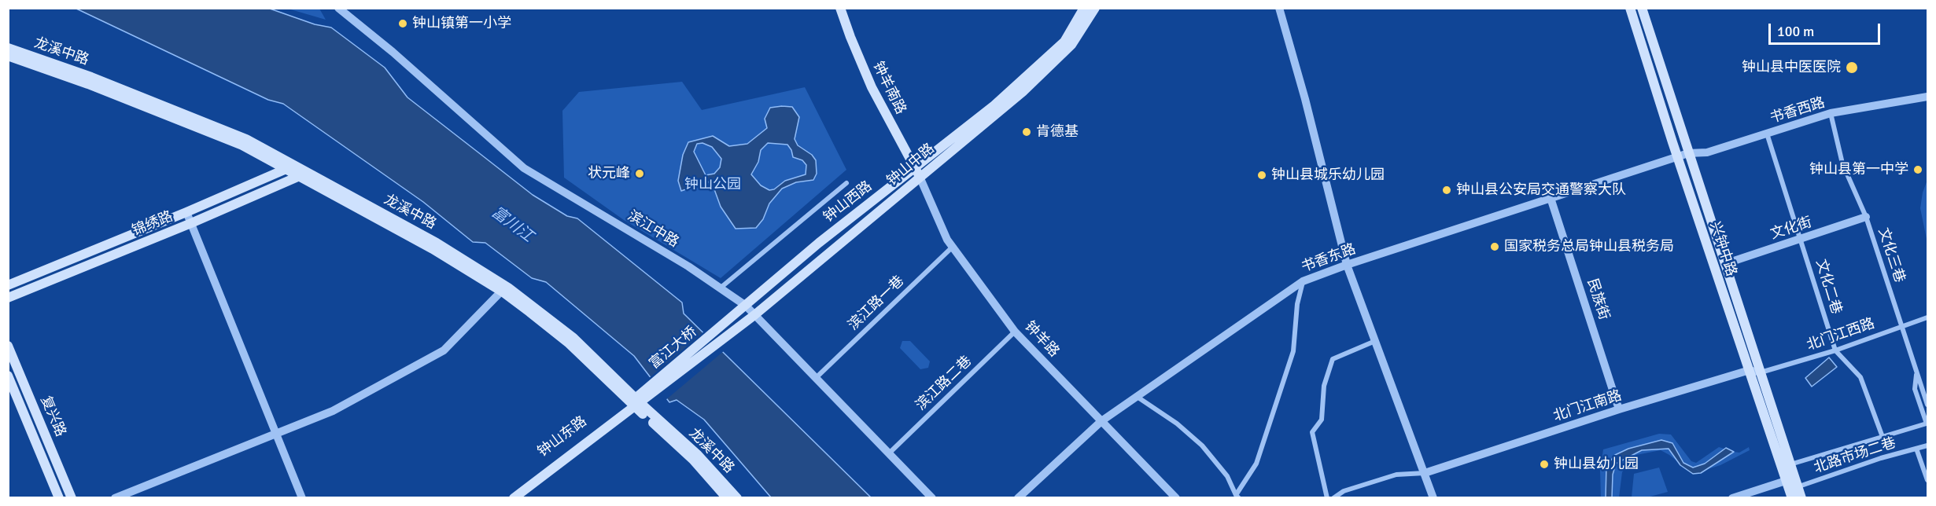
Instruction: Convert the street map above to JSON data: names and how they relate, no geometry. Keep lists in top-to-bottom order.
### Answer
{
  "streets": {
    "main road": [
      "龙溪中路",
      "钟羊南路",
      "钟山中路",
      "钟山西路",
      "锦绣路",
      "兴钟中路",
      "富江大桥",
      "复兴路",
      "钟山东路"
    ],
    "street": [
      "书香西路",
      "文化街",
      "滨江中路",
      "文化三巷",
      "书香东路",
      "文化二巷",
      "民族街",
      "滨江路一巷",
      "北门江西路",
      "钟羊路",
      "滨江路二巷",
      "北门江南路",
      "北路市场二巷"
    ]
  },
  "crossings": [
    ["龙溪中路", "锦绣路"],
    ["龙溪中路", "富江大桥"],
    ["龙溪中路", "钟山东路"],
    ["钟羊南路", "钟山中路"],
    ["钟羊南路", "钟山西路"],
    ["钟羊南路", "钟羊路"],
    ["书香西路", "兴钟中路"],
    ["书香西路", "文化三巷"],
    ["书香西路", "书香东路"],
    ["书香西路", "文化二巷"],
    ["钟山中路", "钟山西路"],
    ["钟山中路", "滨江中路"],
    ["钟山中路", "钟羊路"],
    ["钟山中路", "富江大桥"],
    ["钟山西路", "滨江中路"],
    ["钟山西路", "钟羊路"],
    ["钟山西路", "富江大桥"],
    ["文化街", "兴钟中路"],
    ["文化街", "文化三巷"],
    ["文化街", "文化二巷"],
    ["滨江中路", "滨江路一巷"],
    ["滨江中路", "滨江路二巷"],
    ["兴钟中路", "书香东路"],
    ["兴钟中路", "北门江西路"],
    ["兴钟中路", "北门江南路"],
    ["兴钟中路", "北路市场二巷"],
    ["文化三巷", "北门江西路"],
    ["书香东路", "民族街"],
    ["书香东路", "钟羊路"],
    ["文化二巷", "北门江西路"],
    ["民族街", "北门江南路"],
    ["滨江路一巷", "钟羊路"],
    ["北门江西路", "北门江南路"],
    ["钟羊路", "滨江路二巷"],
    ["富江大桥", "钟山东路"]
  ],
  "water": ["富川江"],
  "parks": ["钟山公园"],
  "places": [
    "钟山镇第一小学",
    "钟山县中医医院",
    "肯德基",
    "钟山县第一中学",
    "状元峰",
    "钟山县城乐幼儿园",
    "钟山县公安局交通警察大队",
    "国家税务总局钟山县税务局",
    "钟山县幼儿园"
  ],
  "scale_bar": "100 m"
}
